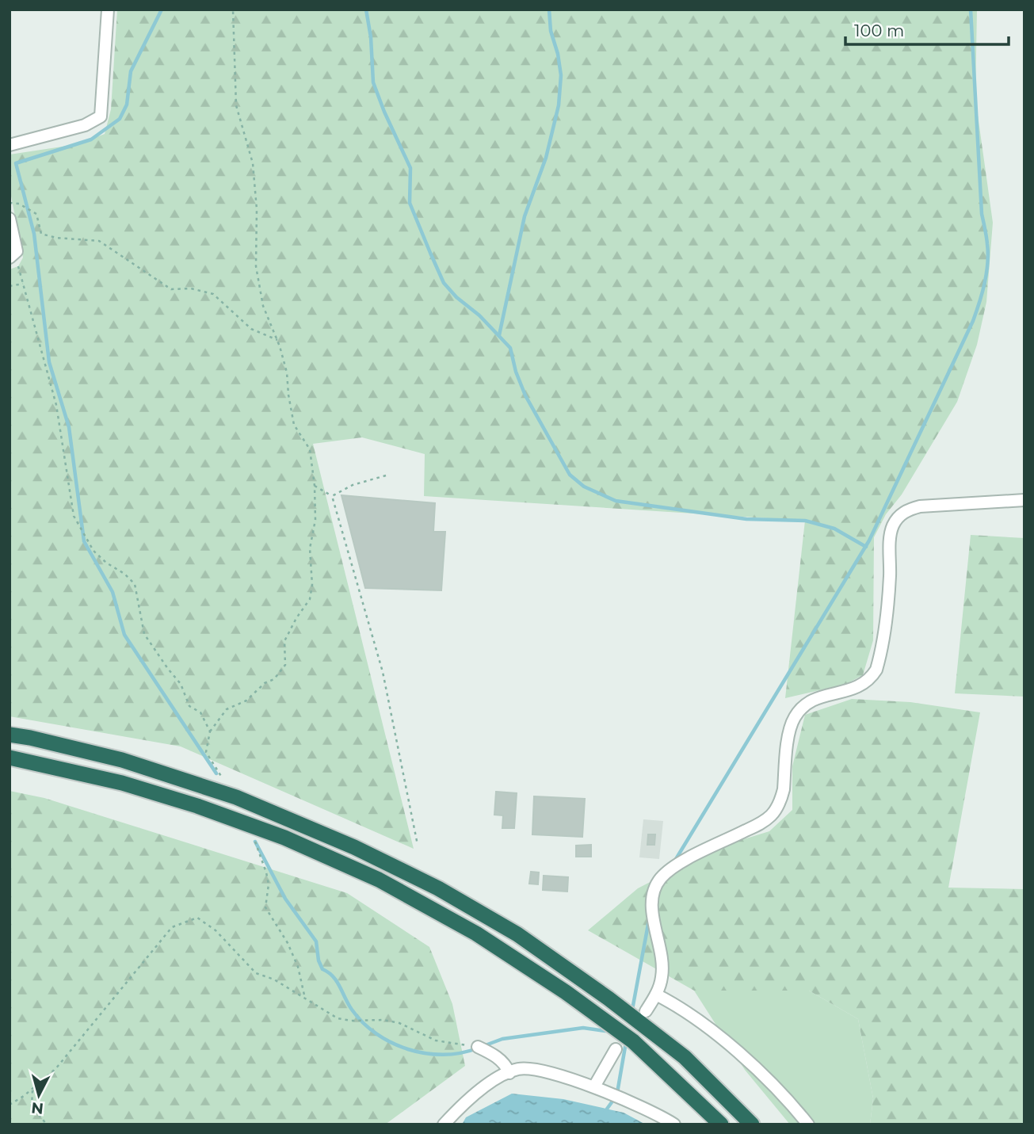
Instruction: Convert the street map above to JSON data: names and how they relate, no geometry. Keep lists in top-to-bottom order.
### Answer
{
  "scale_bar": "100 m",
  "north": "bottom"
}
